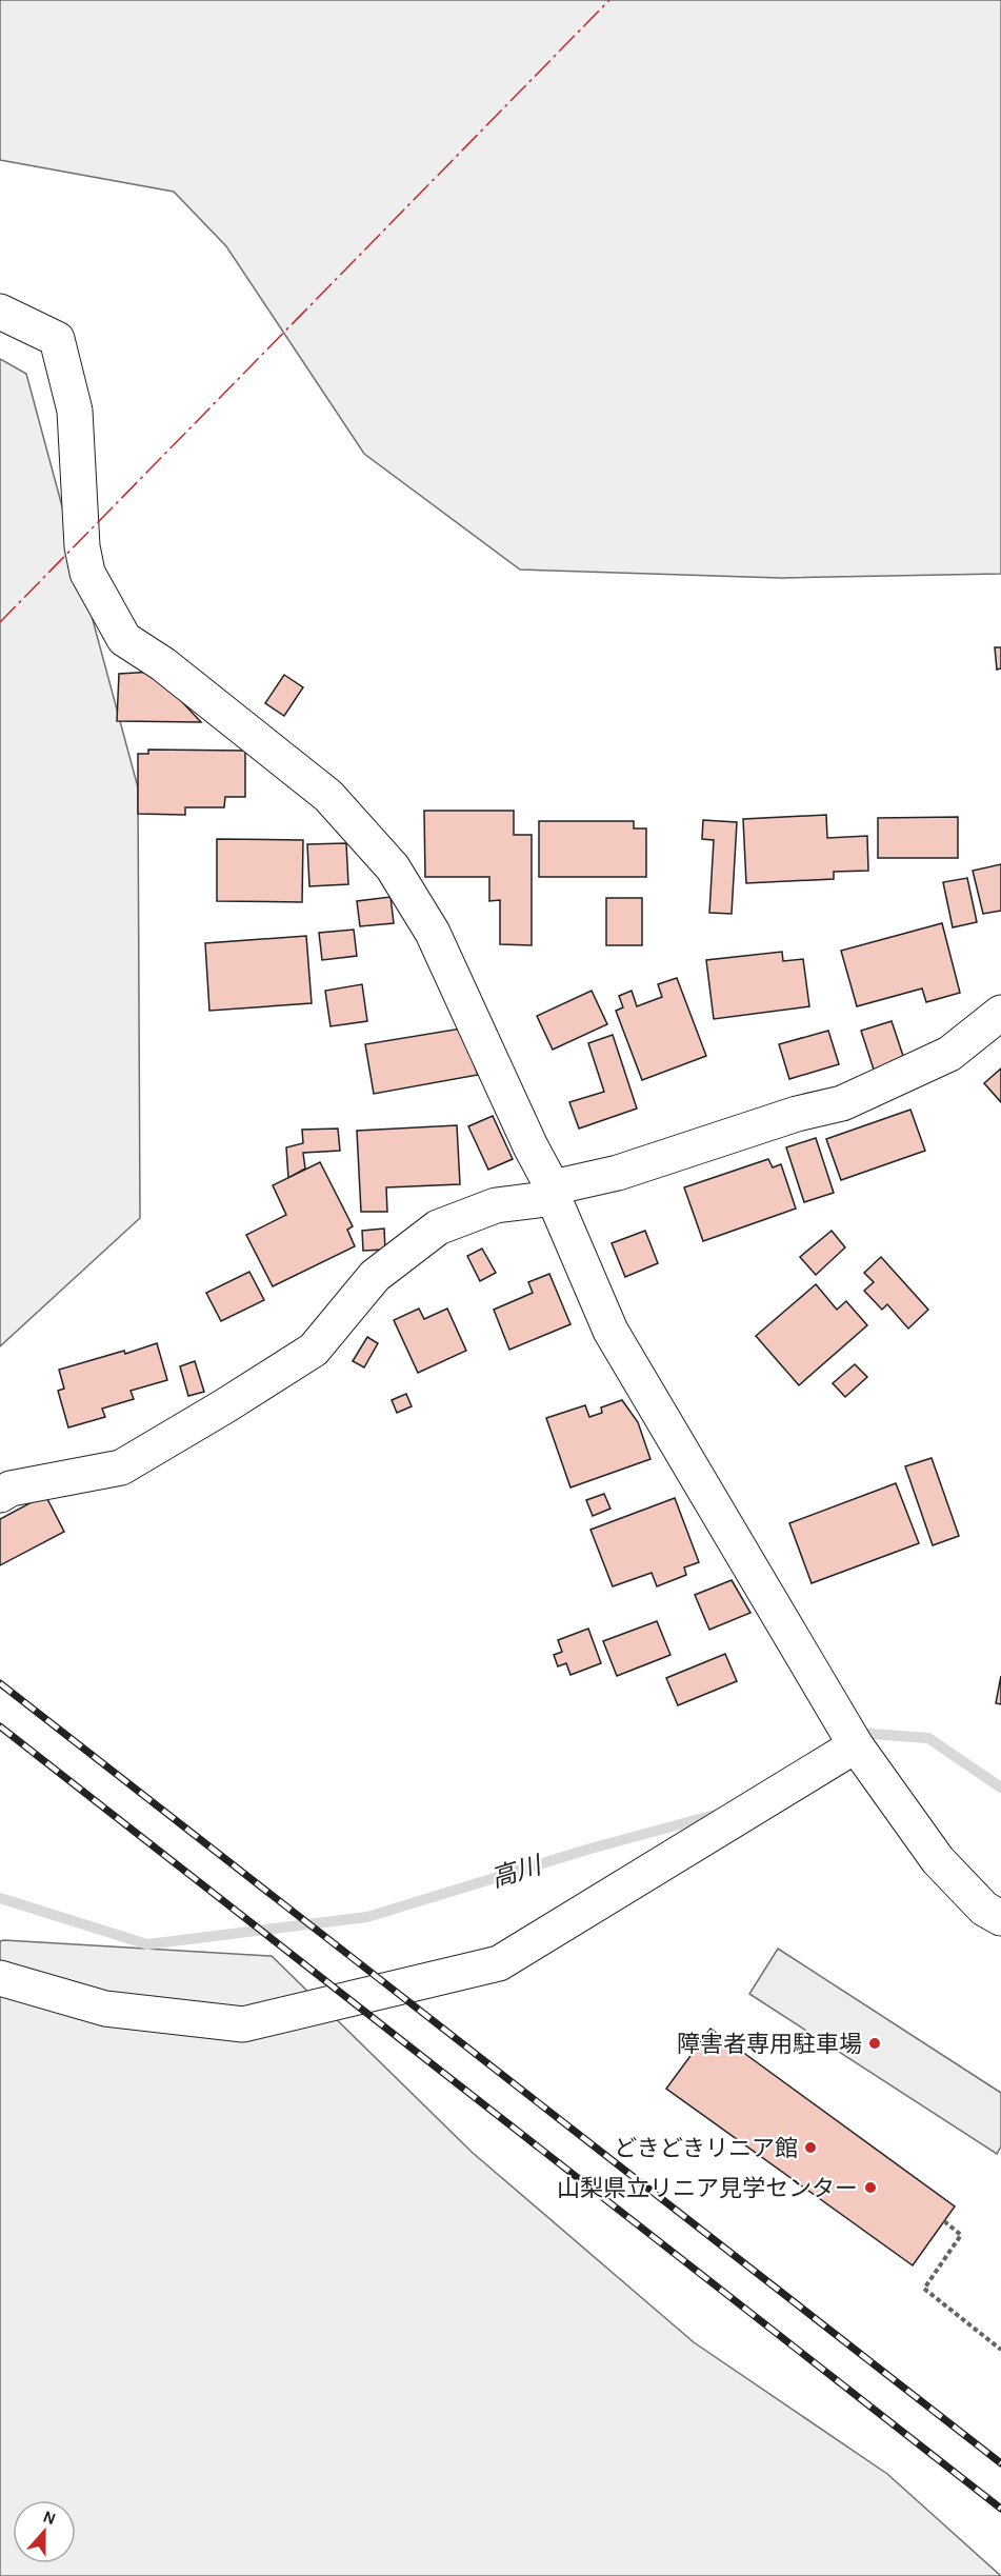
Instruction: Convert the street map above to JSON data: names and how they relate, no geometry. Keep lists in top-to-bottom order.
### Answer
{
  "water": ["高川"],
  "places": ["障害者専用駐車場", "どきどきリニア館", "山梨県立リニア見学センター"],
  "north": "top"
}
